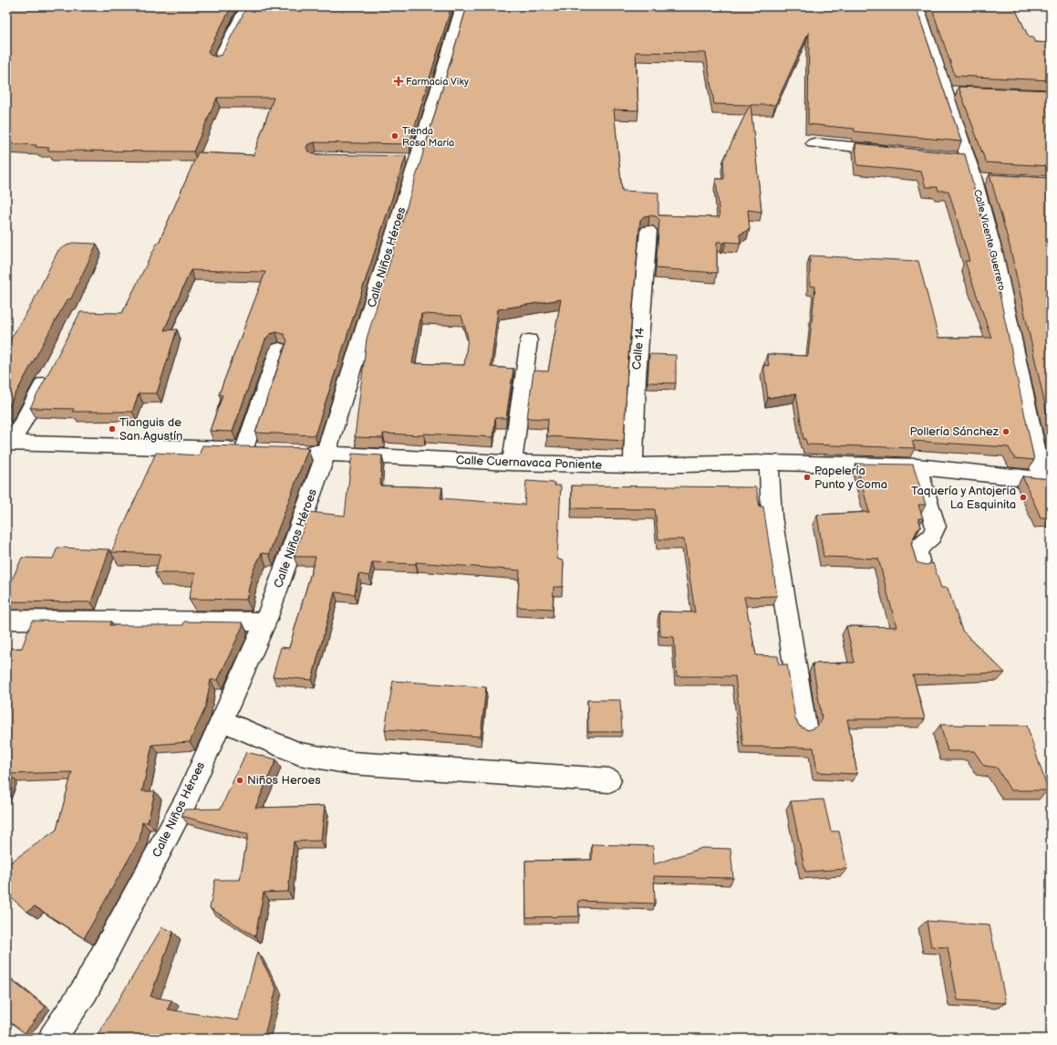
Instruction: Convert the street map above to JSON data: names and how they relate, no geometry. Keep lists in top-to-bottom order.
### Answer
{
  "streets": {
    "street": [
      "Calle Vicente Guerrero",
      "Calle Niños Héroes",
      "Calle 14",
      "Calle Cuernavaca Poniente"
    ]
  },
  "crossings": [
    ["Calle Vicente Guerrero", "Calle Cuernavaca Poniente"],
    ["Calle Niños Héroes", "Calle Cuernavaca Poniente"],
    ["Calle 14", "Calle Cuernavaca Poniente"]
  ],
  "places": {
    "health": ["Farmacia Viky"],
    "other": [
      "Tienda Rosa María",
      "Tianguis de San Agustín",
      "Pollería Sánchez",
      "Papelería Punto y Coma",
      "Taquería y Antojería La Esquinita",
      "Niños Heroes"
    ]
  }
}
